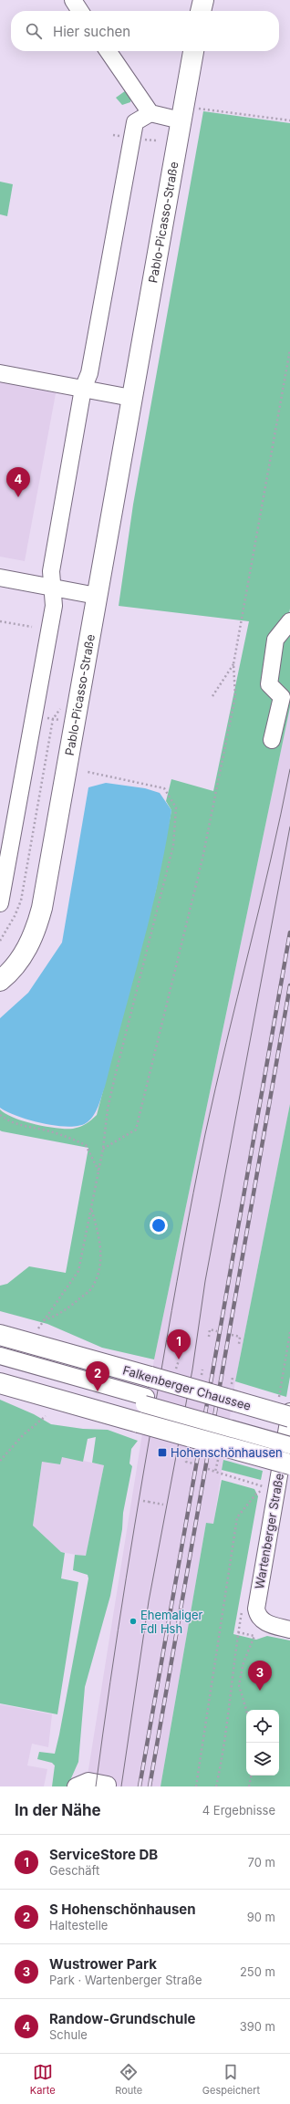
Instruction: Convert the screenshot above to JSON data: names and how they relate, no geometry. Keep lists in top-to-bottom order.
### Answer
{
  "streets": {
    "main road": ["Pablo-Picasso-Straße", "Falkenberger Chaussee"],
    "street": ["Wartenberger Straße"]
  },
  "places": {
    "transit": ["Hohenschönhausen"],
    "other": ["Ehemaliger Fdl Hsh"]
  },
  "page": {
    "search": "Hier suchen",
    "pins": [
      "4",
      "1",
      "2",
      "3"
    ],
    "heading": ["In der Nähe", "4 Ergebnisse"],
    "list": [
      {
        "mark": "1",
        "name": "ServiceStore DB",
        "note": "Geschäft",
        "value": "70 m"
      },
      {
        "mark": "2",
        "name": "S Hohenschönhausen",
        "note": "Haltestelle",
        "value": "90 m"
      },
      {
        "mark": "3",
        "name": "Wustrower Park",
        "note": "Park · Wartenberger Straße",
        "value": "250 m"
      },
      {
        "mark": "4",
        "name": "Randow-Grundschule",
        "note": "Schule",
        "value": "390 m"
      }
    ],
    "nav": ["Karte", "Route", "Gespeichert"]
  }
}
